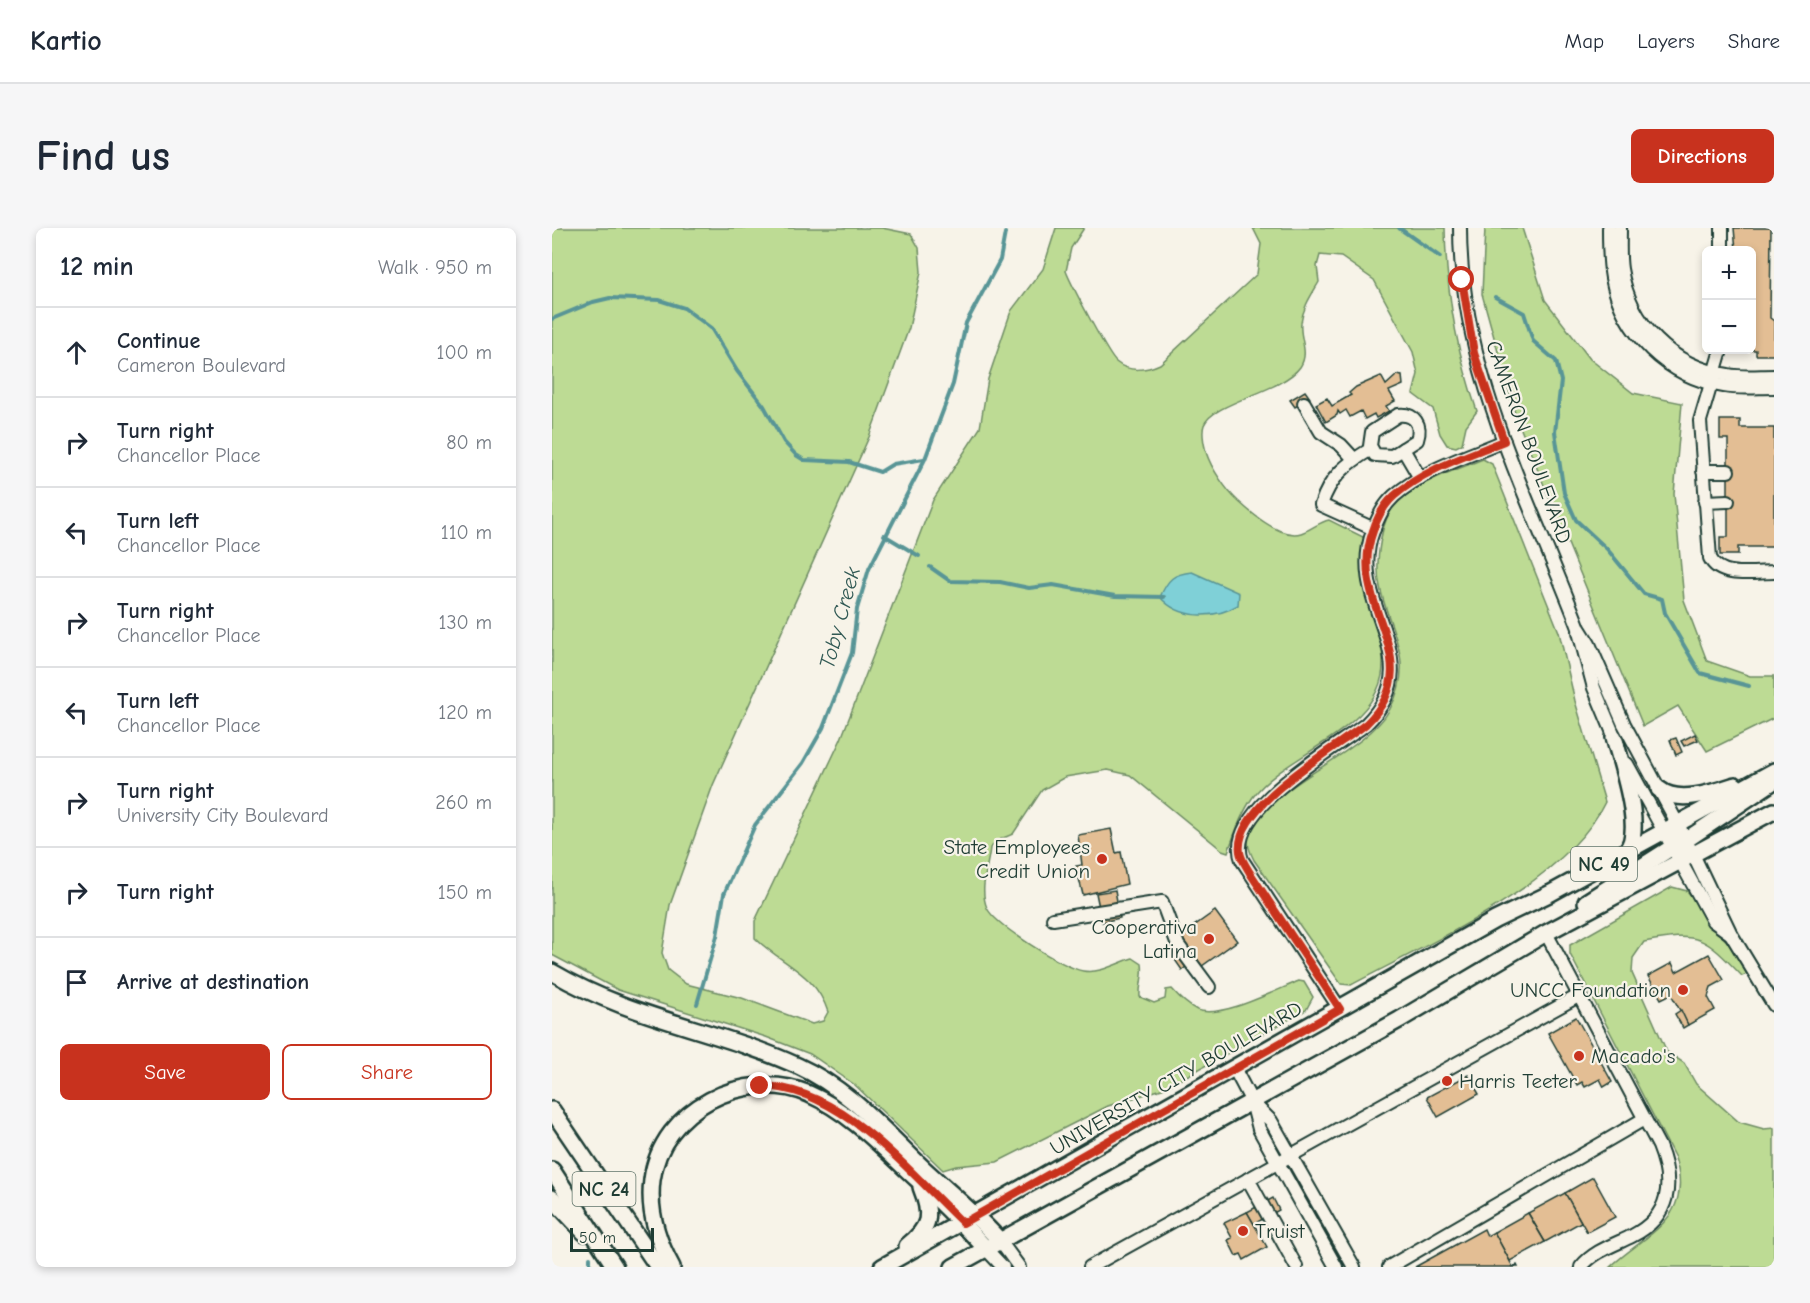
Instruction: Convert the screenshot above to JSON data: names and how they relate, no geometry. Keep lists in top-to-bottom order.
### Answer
{
  "streets": {
    "main road": ["NC 49", "UNIVERSITY CITY BOULEVARD", "NC 24"],
    "street": ["CAMERON BOULEVARD"]
  },
  "crossings": [
    ["CAMERON BOULEVARD", "NC 49"],
    ["CAMERON BOULEVARD", "UNIVERSITY CITY BOULEVARD"],
    ["NC 49", "UNIVERSITY CITY BOULEVARD"]
  ],
  "water": ["Toby Creek"],
  "places": [
    "State Employees Credit Union",
    "Cooperativa Latina",
    "UNCC Foundation",
    "Macado's",
    "Harris Teeter",
    "Truist"
  ],
  "scale_bar": "50 m",
  "page": {
    "header": "Kartio",
    "nav": ["Map", "Layers", "Share"],
    "buttons": [
      "Directions",
      ["Save", "Share"]
    ],
    "title": "Find us",
    "heading": ["12 min", "Walk · 950 m"],
    "map_buttons": ["+", "−"],
    "list": [
      ["Continue", "Cameron Boulevard", "100 m"],
      ["Turn right", "Chancellor Place", "80 m"],
      ["Turn left", "Chancellor Place", "110 m"],
      ["Turn right", "Chancellor Place", "130 m"],
      ["Turn left", "Chancellor Place", "120 m"],
      ["Turn right", "University City Boulevard", "260 m"],
      ["Turn right", "150 m"],
      "Arrive at destination"
    ],
    "scale": "50 m"
  }
}
